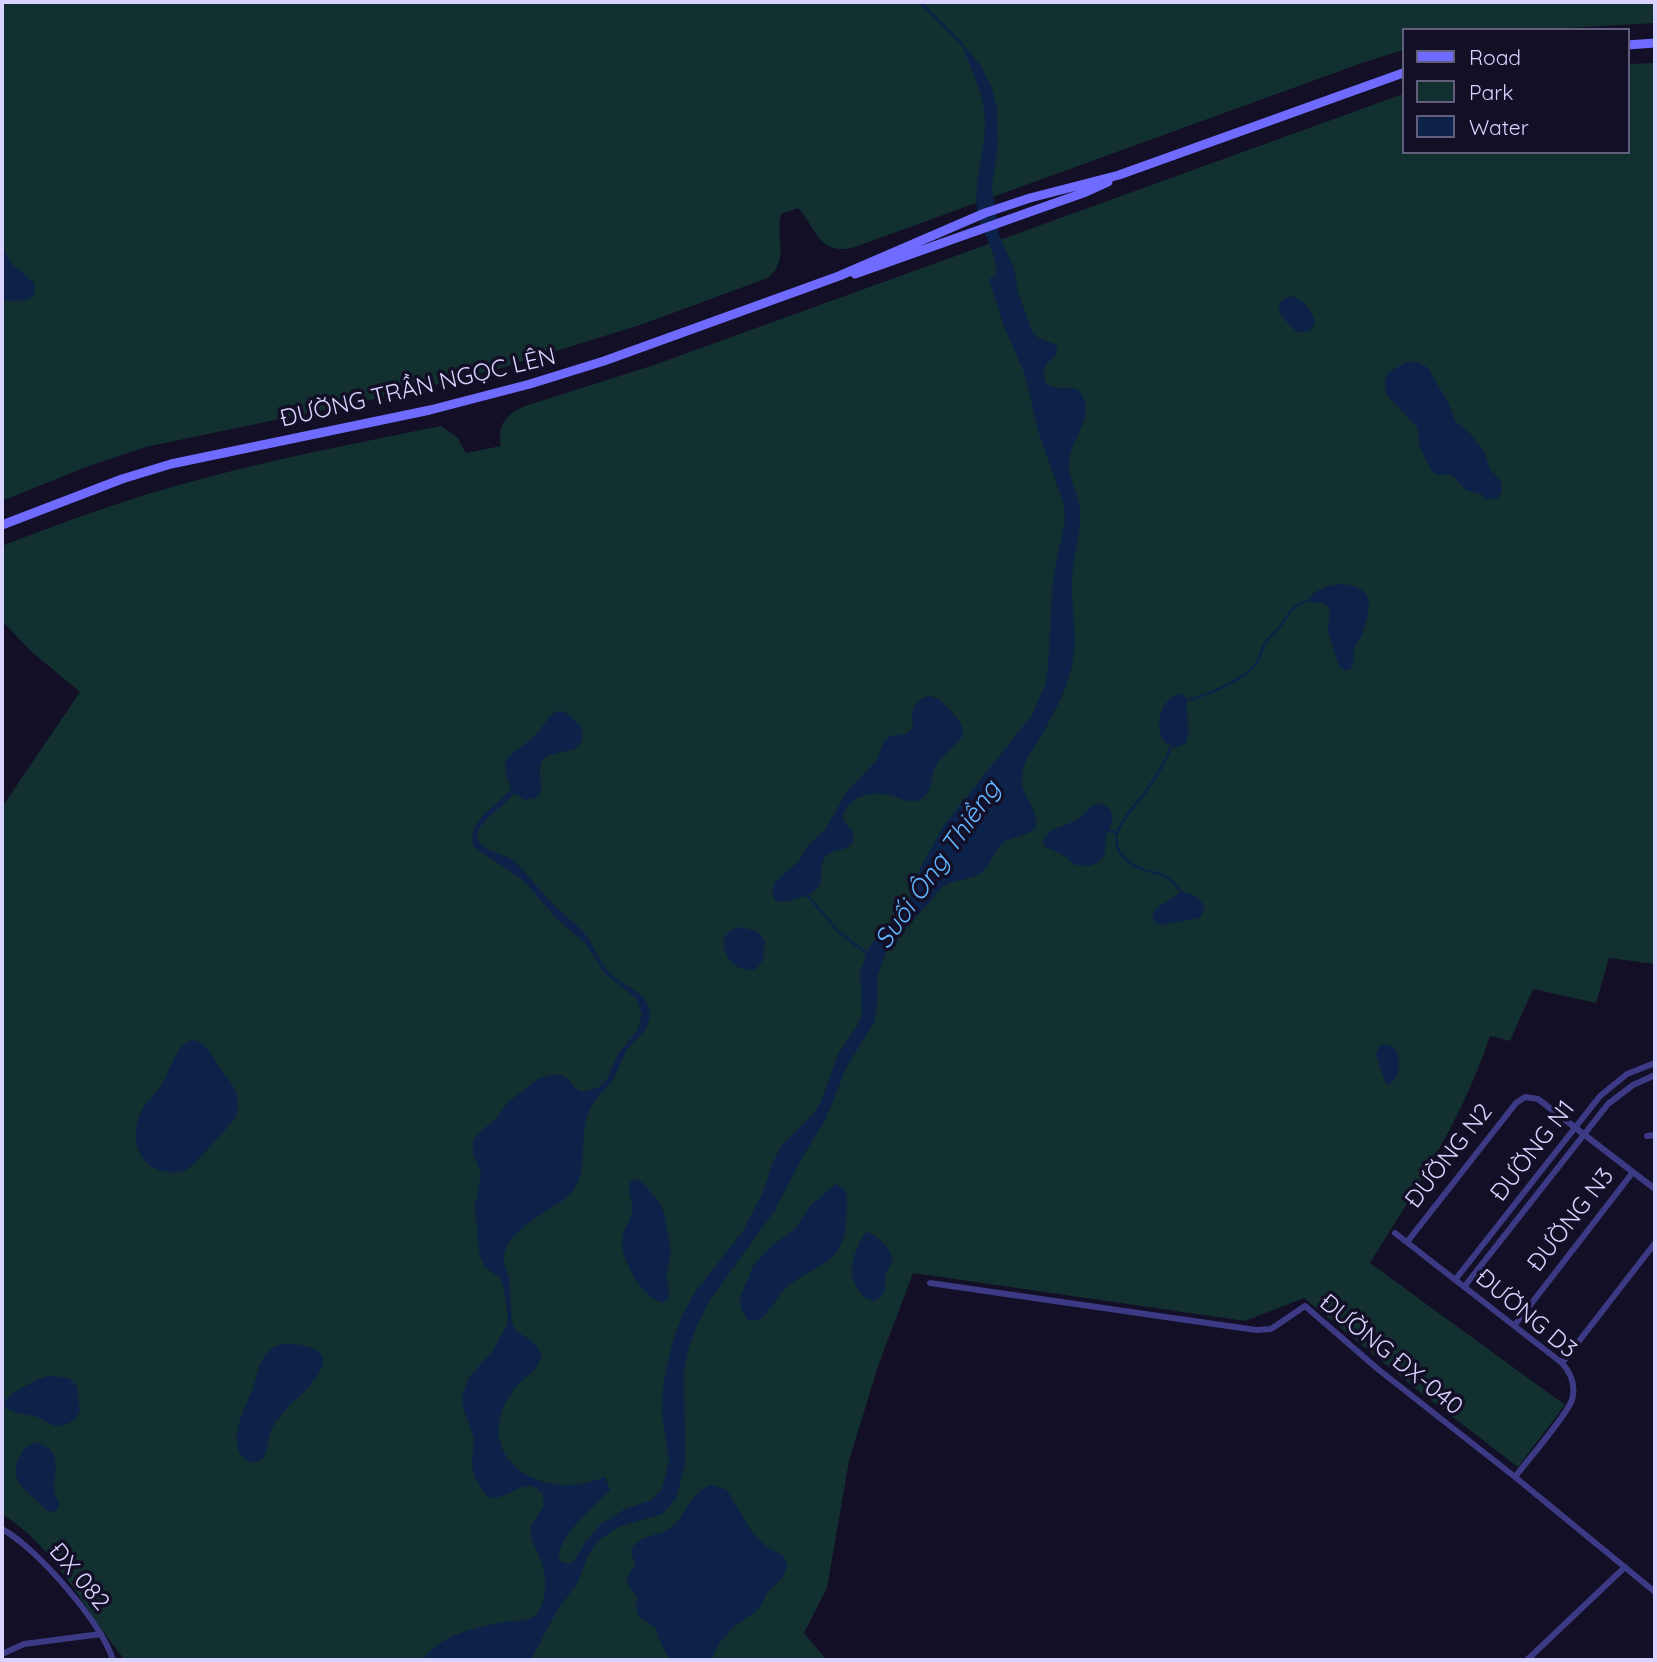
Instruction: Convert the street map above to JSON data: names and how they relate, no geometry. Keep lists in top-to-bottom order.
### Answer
{
  "streets": {
    "street": [
      "ĐƯỜNG TRẦN NGỌC LÊN",
      "ĐƯỜNG N1",
      "ĐƯỜNG N2",
      "ĐƯỜNG N3",
      "ĐƯỜNG D3",
      "ĐƯỜNG ĐX-040",
      "ĐX 082"
    ]
  },
  "crossings": [
    ["ĐƯỜNG N1", "ĐƯỜNG N2"],
    ["ĐƯỜNG N1", "ĐƯỜNG D3"],
    ["ĐƯỜNG N2", "ĐƯỜNG D3"],
    ["ĐƯỜNG N3", "ĐƯỜNG D3"],
    ["ĐƯỜNG D3", "ĐƯỜNG ĐX-040"]
  ],
  "water": ["Suối Ông Thiềng"],
  "legend": ["Road", "Park", "Water"]
}
